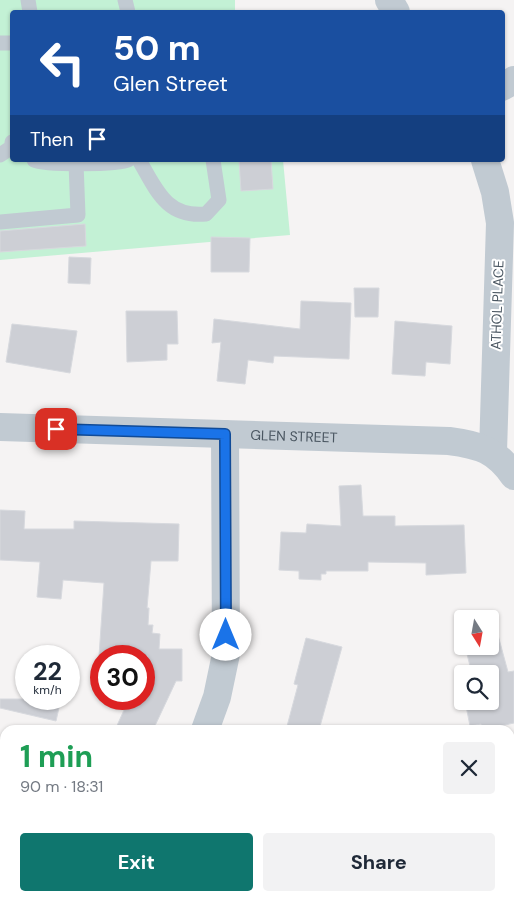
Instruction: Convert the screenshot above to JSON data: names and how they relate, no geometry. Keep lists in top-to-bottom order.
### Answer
{
  "streets": {
    "street": ["ATHOL PLACE", "GLEN STREET"]
  },
  "crossings": [
    ["ATHOL PLACE", "GLEN STREET"]
  ],
  "north": "bottom",
  "page": {
    "turn": ["50 m", "Glen Street"],
    "then": "Then",
    "speed": "22 km/h",
    "limit": "30",
    "heading": ["1 min", "90 m · 18:31"],
    "buttons": ["Exit", "Share"]
  }
}
